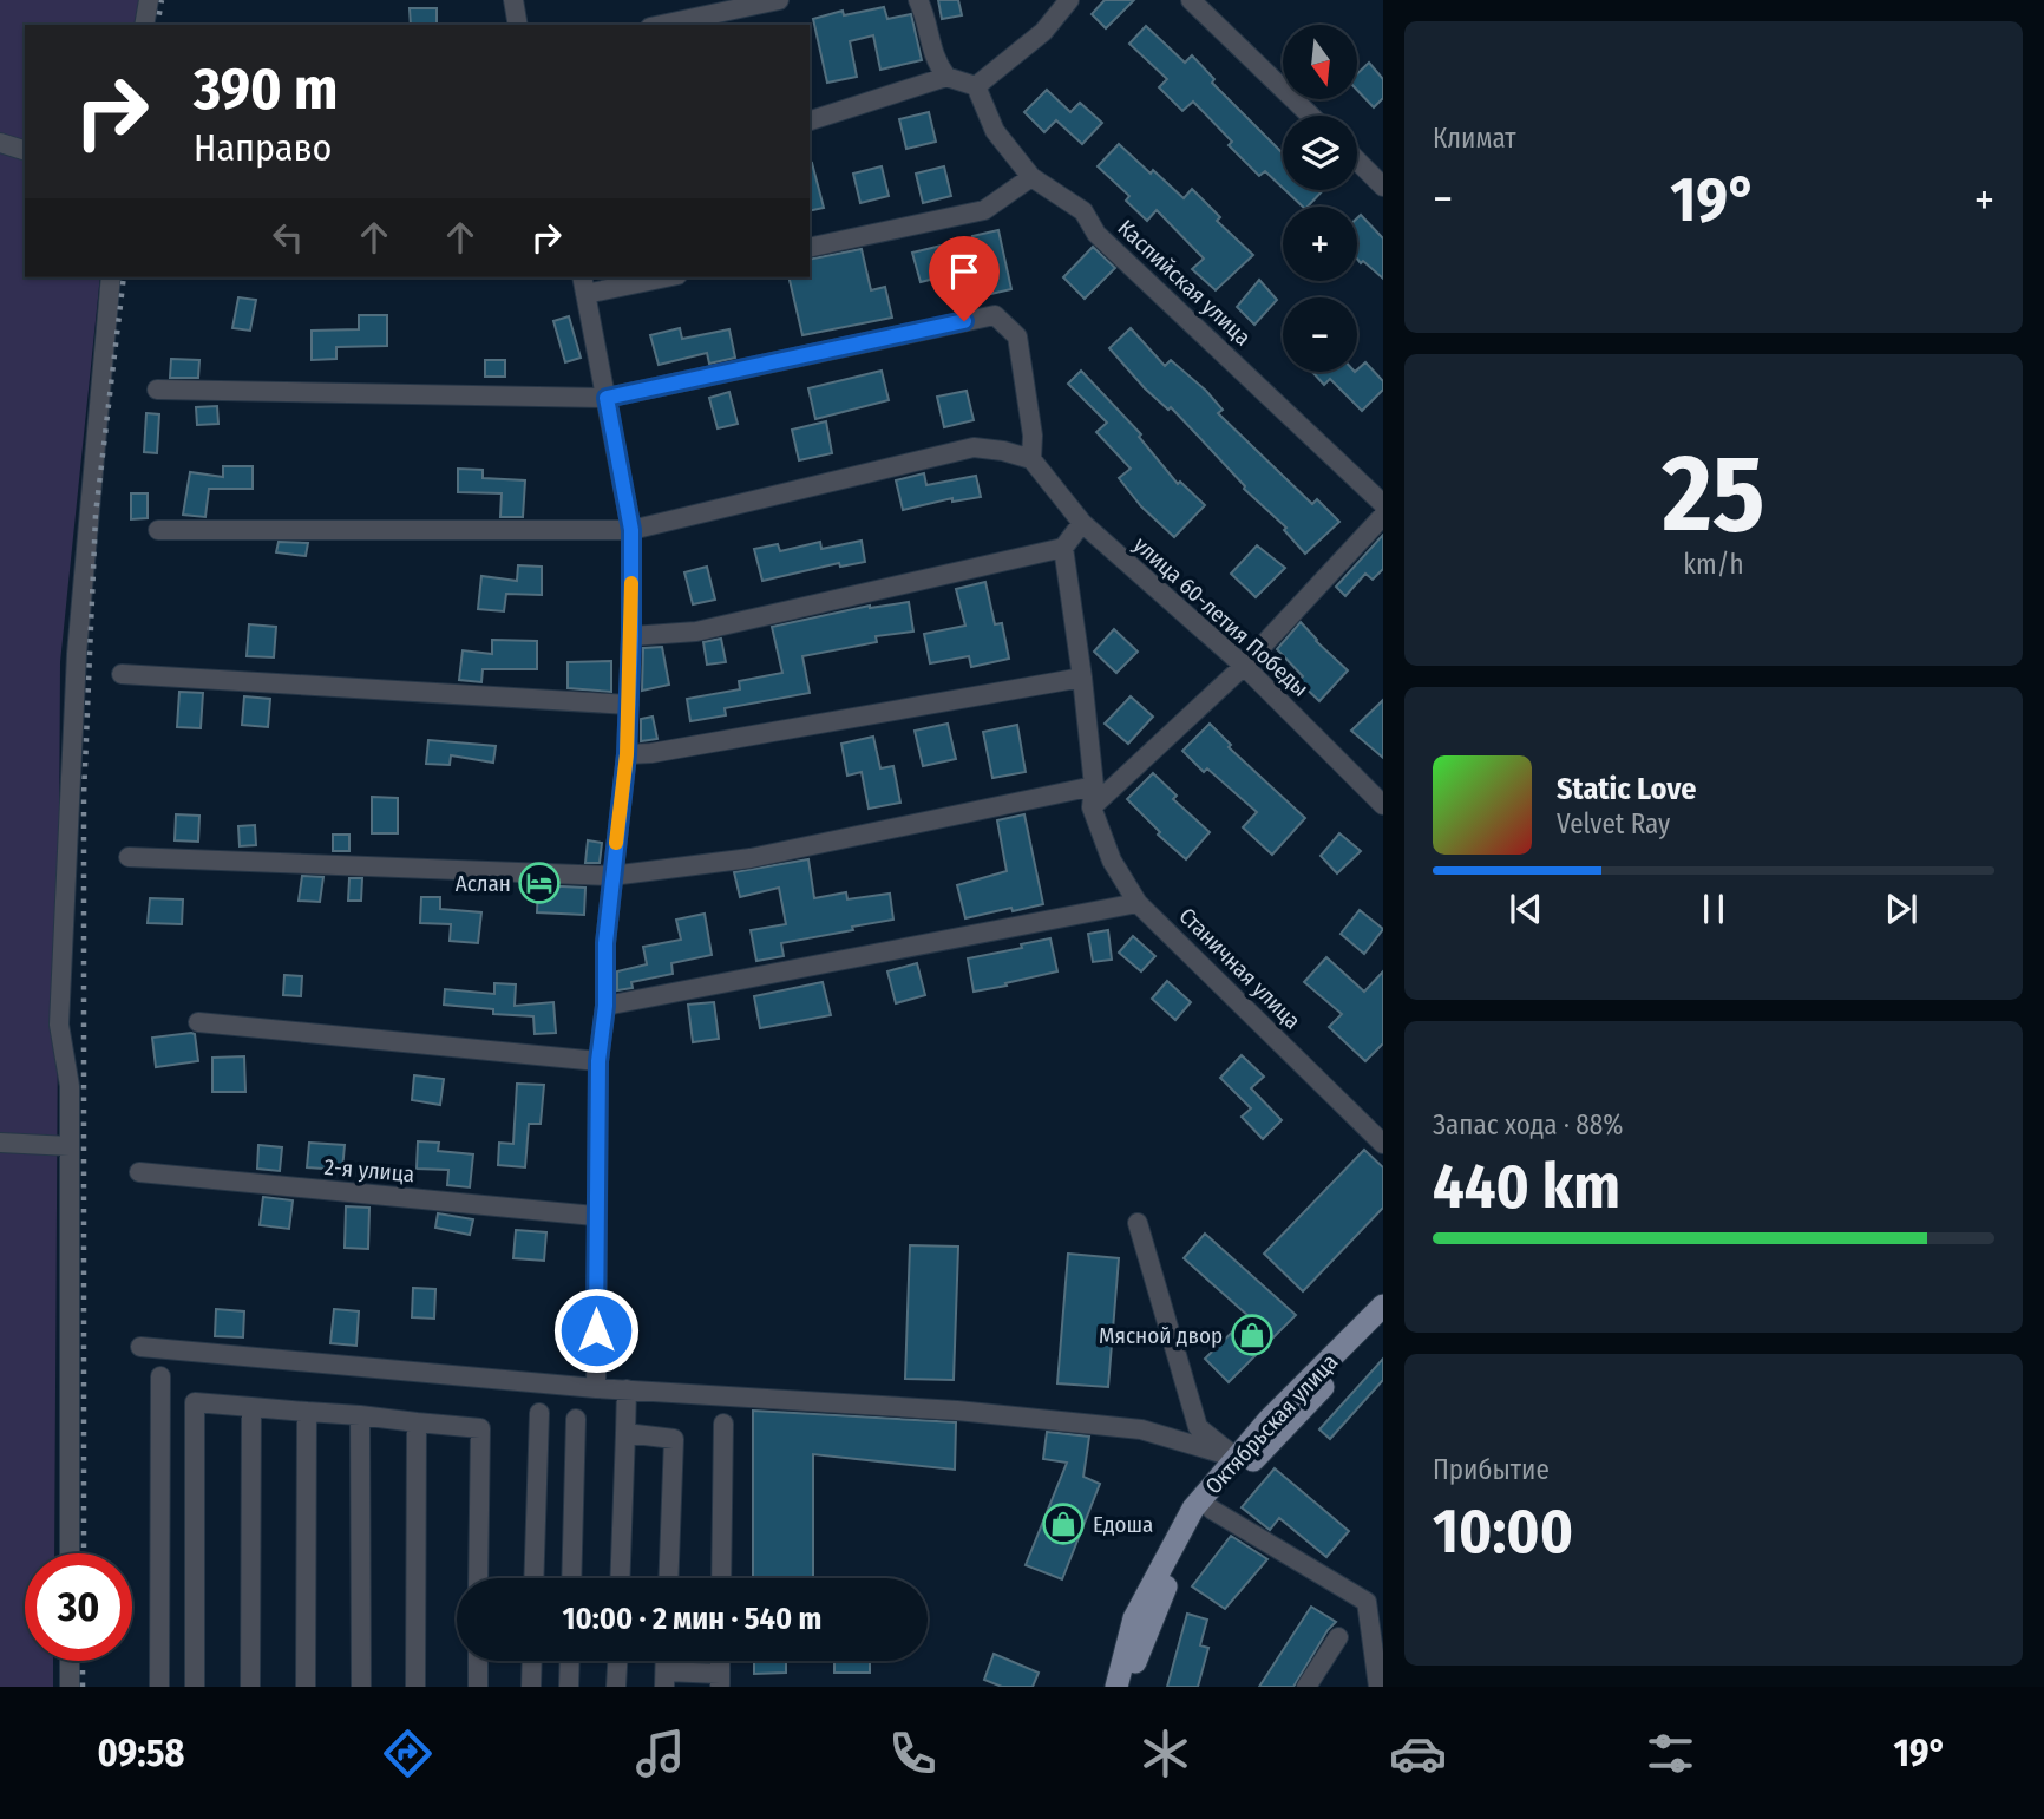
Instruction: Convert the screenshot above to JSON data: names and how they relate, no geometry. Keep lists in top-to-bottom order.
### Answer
{
  "streets": {
    "main road": ["Октябрьская улица"],
    "street": [
      "Каспийская улица",
      "улица 60-летия Победы",
      "Станичная улица",
      "2-я улица"
    ]
  },
  "places": {
    "hotel": ["Аслан"],
    "shop": ["Мясной двор", "Едоша"]
  },
  "north": "bottom",
  "page": {
    "tile": [
      "Климат",
      ["25", "km/h"],
      ["Запас хода · 88%", "440 km"],
      ["Прибытие", "10:00"]
    ],
    "map_buttons": ["+", "−"],
    "turn": ["390 m", "Направо"],
    "heat": ["−", "19°", "+"],
    "song": ["Static Love", "Velvet Ray"],
    "limit": "30",
    "trip": "10:00 · 2 мин · 540 m",
    "tabs": ["09:58", "19°"]
  }
}
